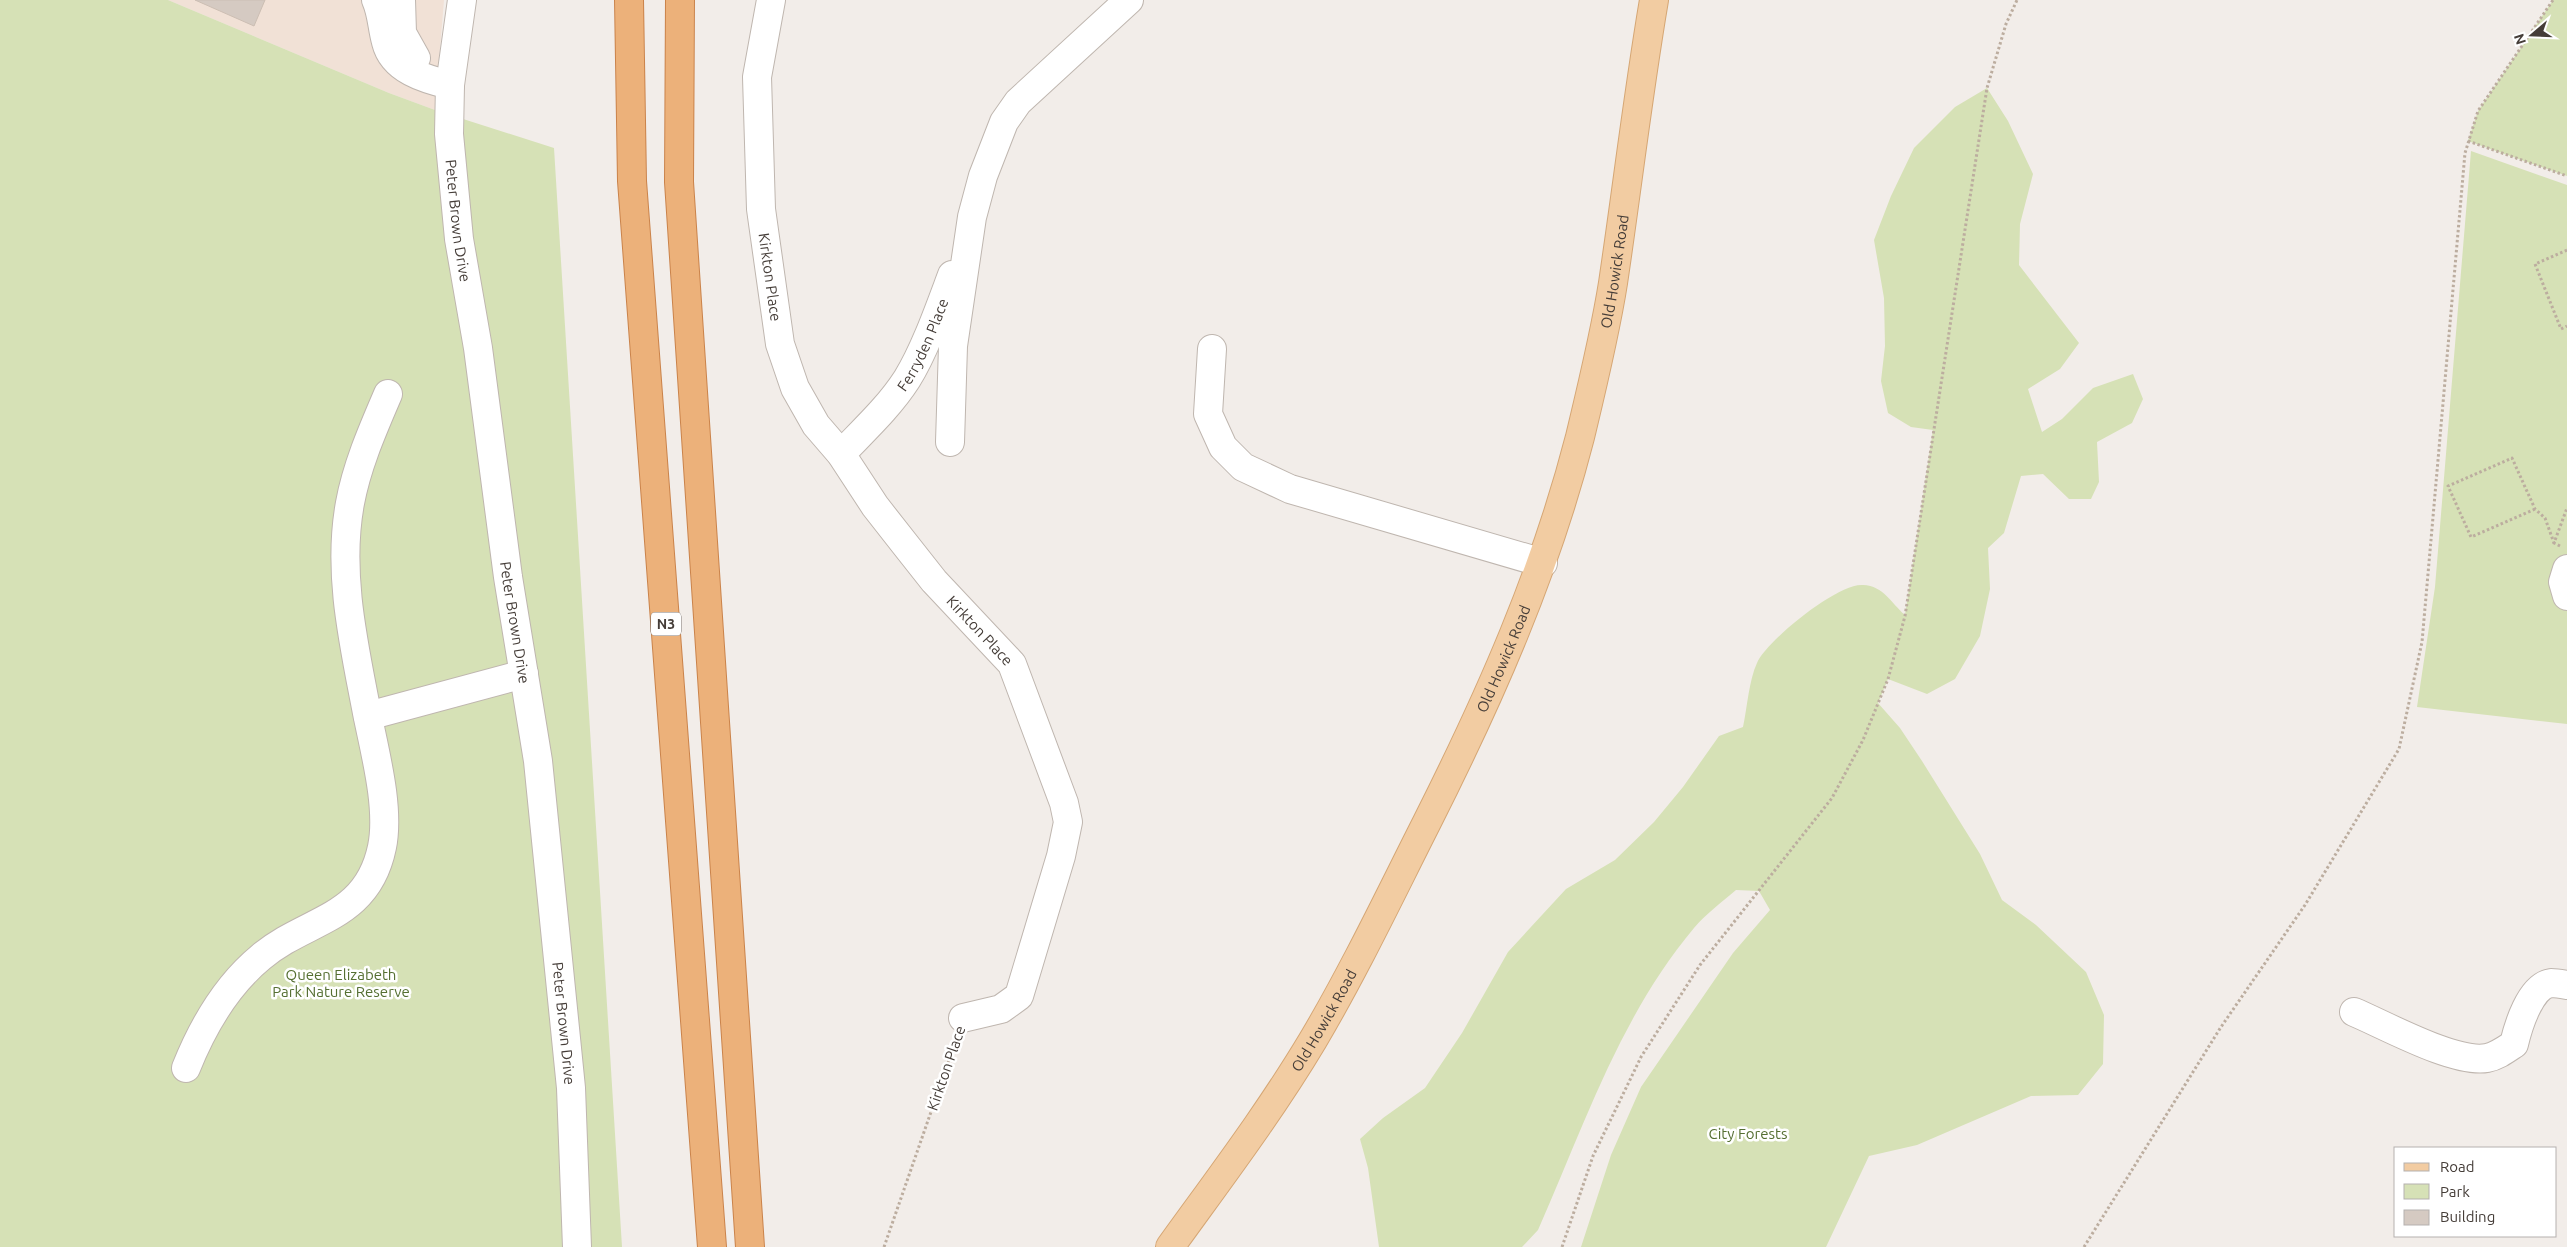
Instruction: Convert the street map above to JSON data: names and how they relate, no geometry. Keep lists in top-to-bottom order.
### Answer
{
  "streets": {
    "highway": ["N3"],
    "main road": ["Old Howick Road"],
    "street": ["Peter Brown Drive", "Kirkton Place", "Ferryden Place"]
  },
  "crossings": [
    ["Kirkton Place", "Ferryden Place"]
  ],
  "parks": ["Queen Elizabeth Park Nature Reserve", "City Forests"],
  "legend": ["Road", "Park", "Building"],
  "north": "left"
}
